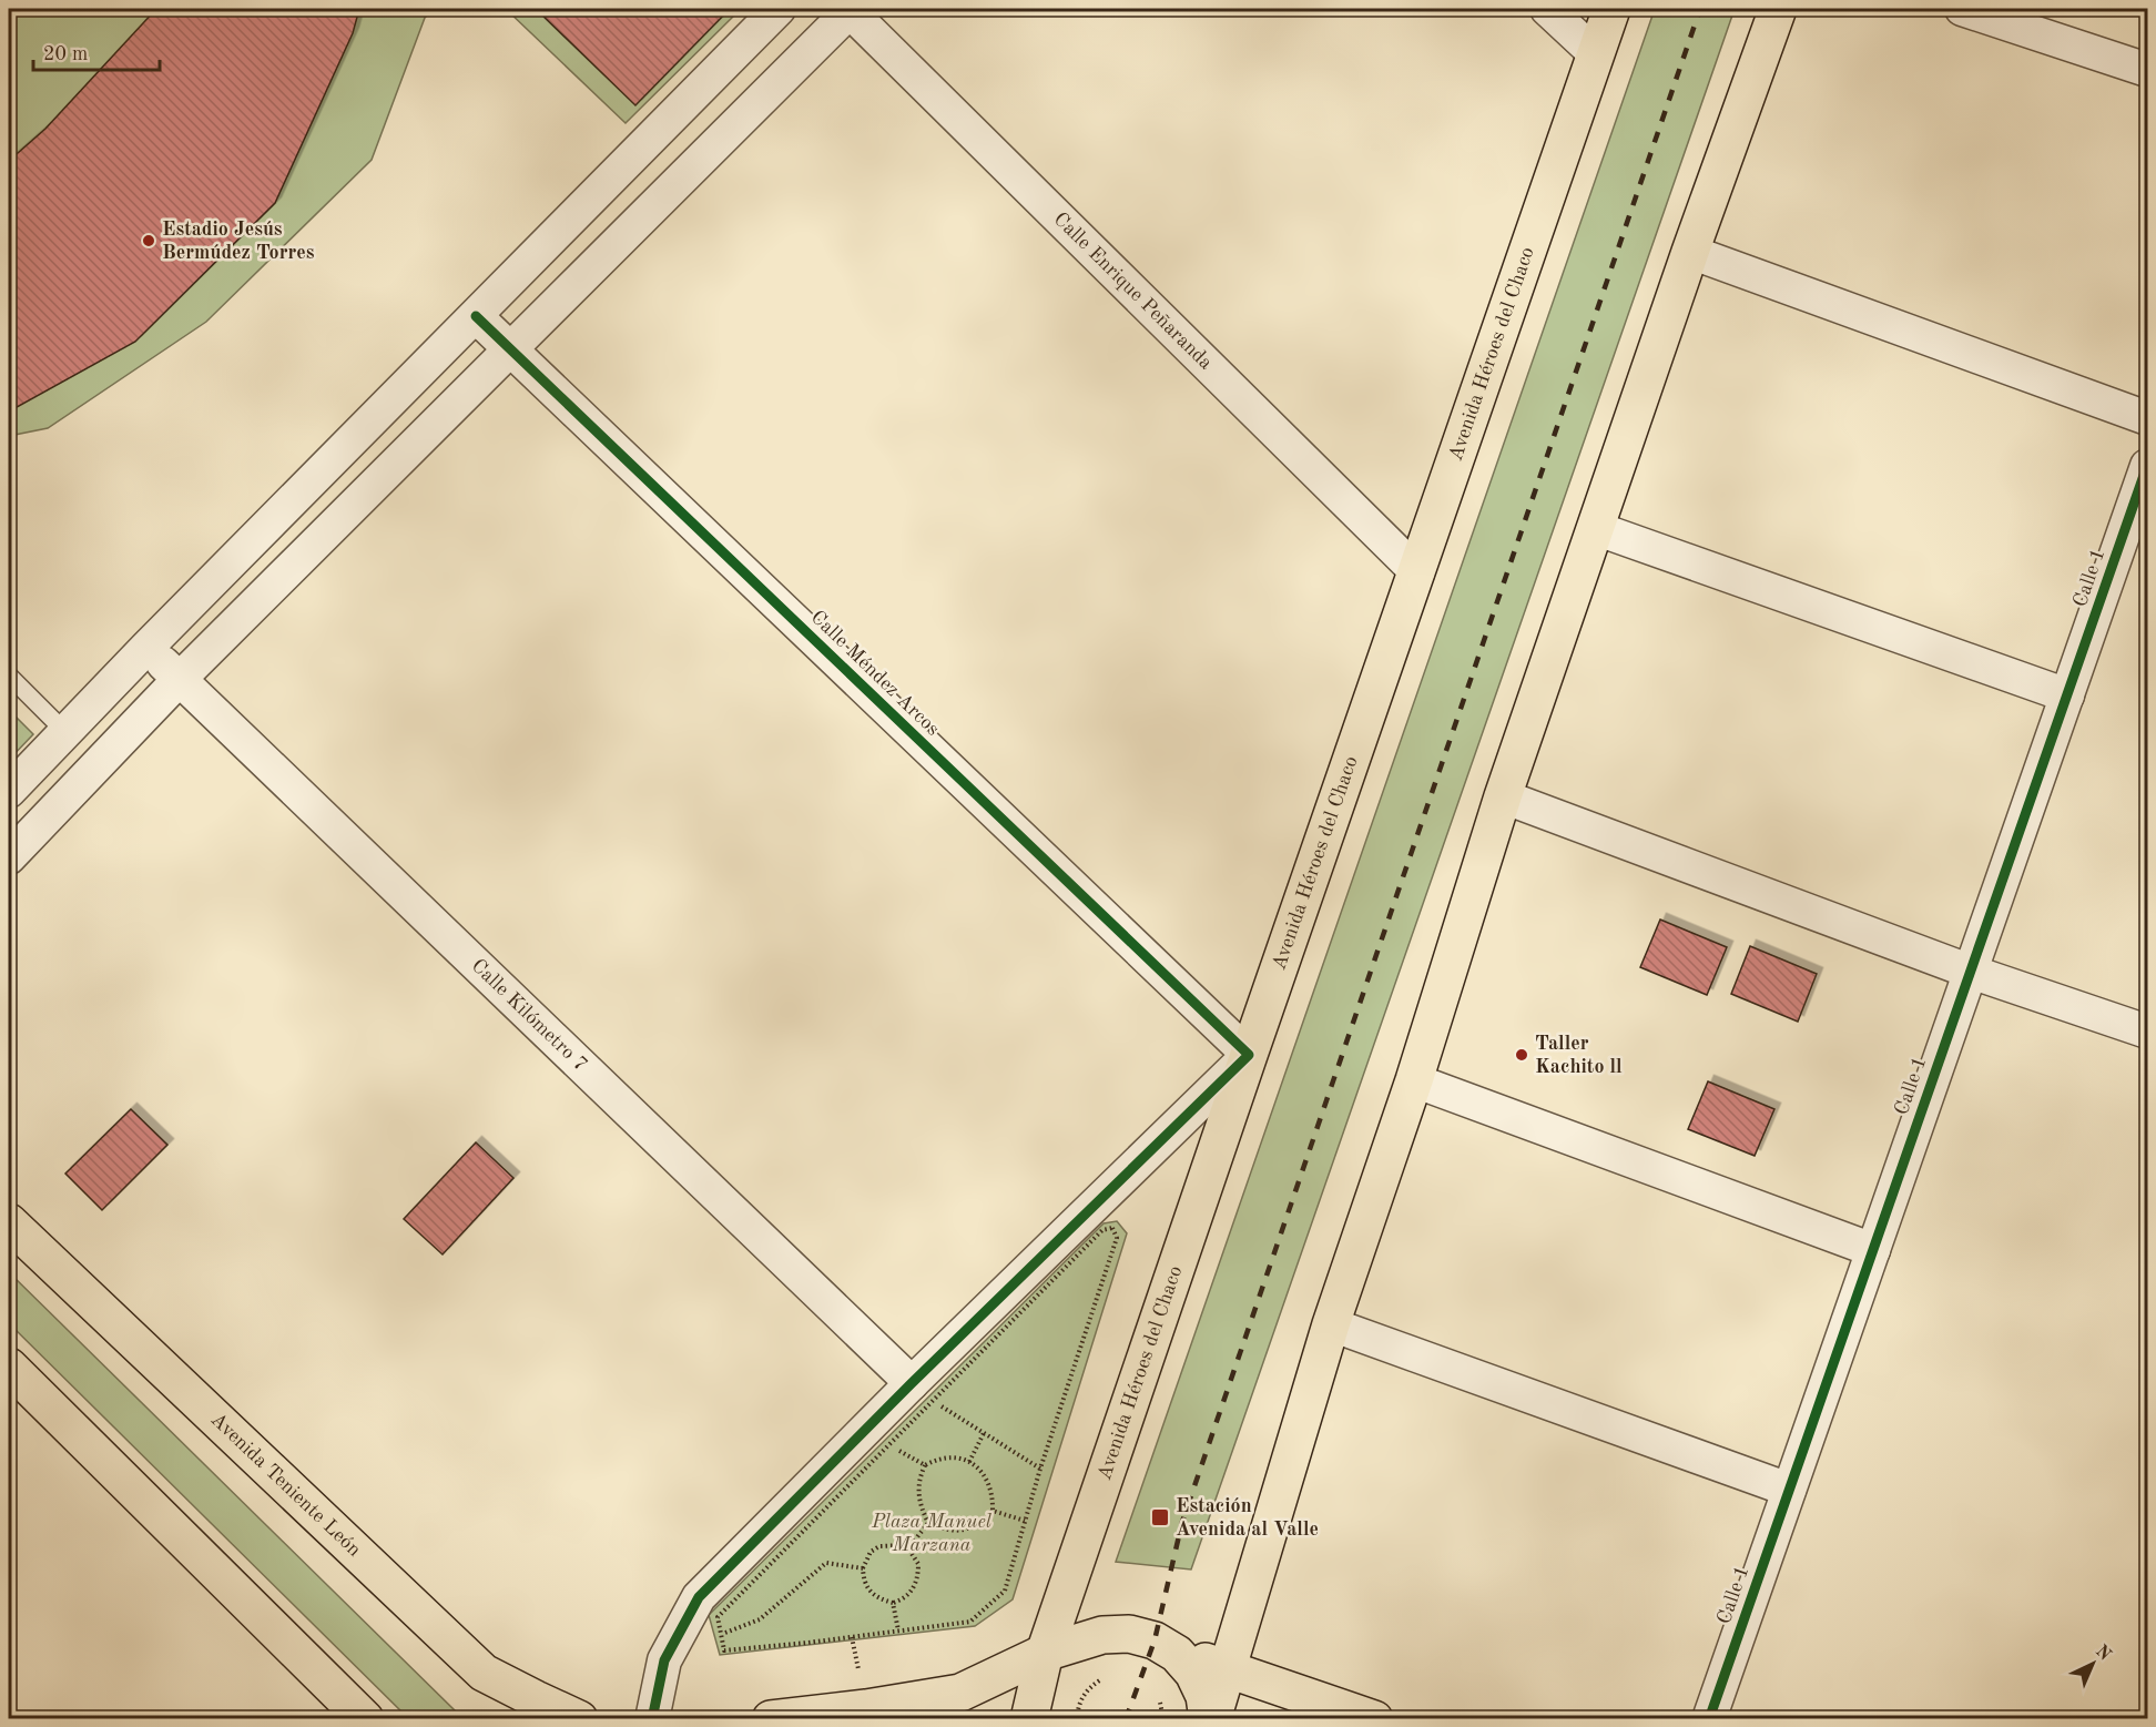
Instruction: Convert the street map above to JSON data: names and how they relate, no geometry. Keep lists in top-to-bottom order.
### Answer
{
  "streets": {
    "main road": ["Avenida Héroes del Chaco", "Avenida Teniente León"],
    "street": [
      "Calle Enrique Peñaranda",
      "Calle 1",
      "Calle Méndez Arcos",
      "Calle Kilómetro 7"
    ]
  },
  "crossings": [
    ["Calle Enrique Peñaranda", "Avenida Héroes del Chaco"],
    ["Avenida Héroes del Chaco", "Calle Méndez Arcos"]
  ],
  "parks": ["Plaza Manuel Marzana"],
  "places": {
    "other": ["Estadio Jesús Bermúdez Torres", "Taller Kachito ll"],
    "transit": ["Estación Avenida al Valle"]
  },
  "scale_bar": "20 m",
  "north": "top right"
}
